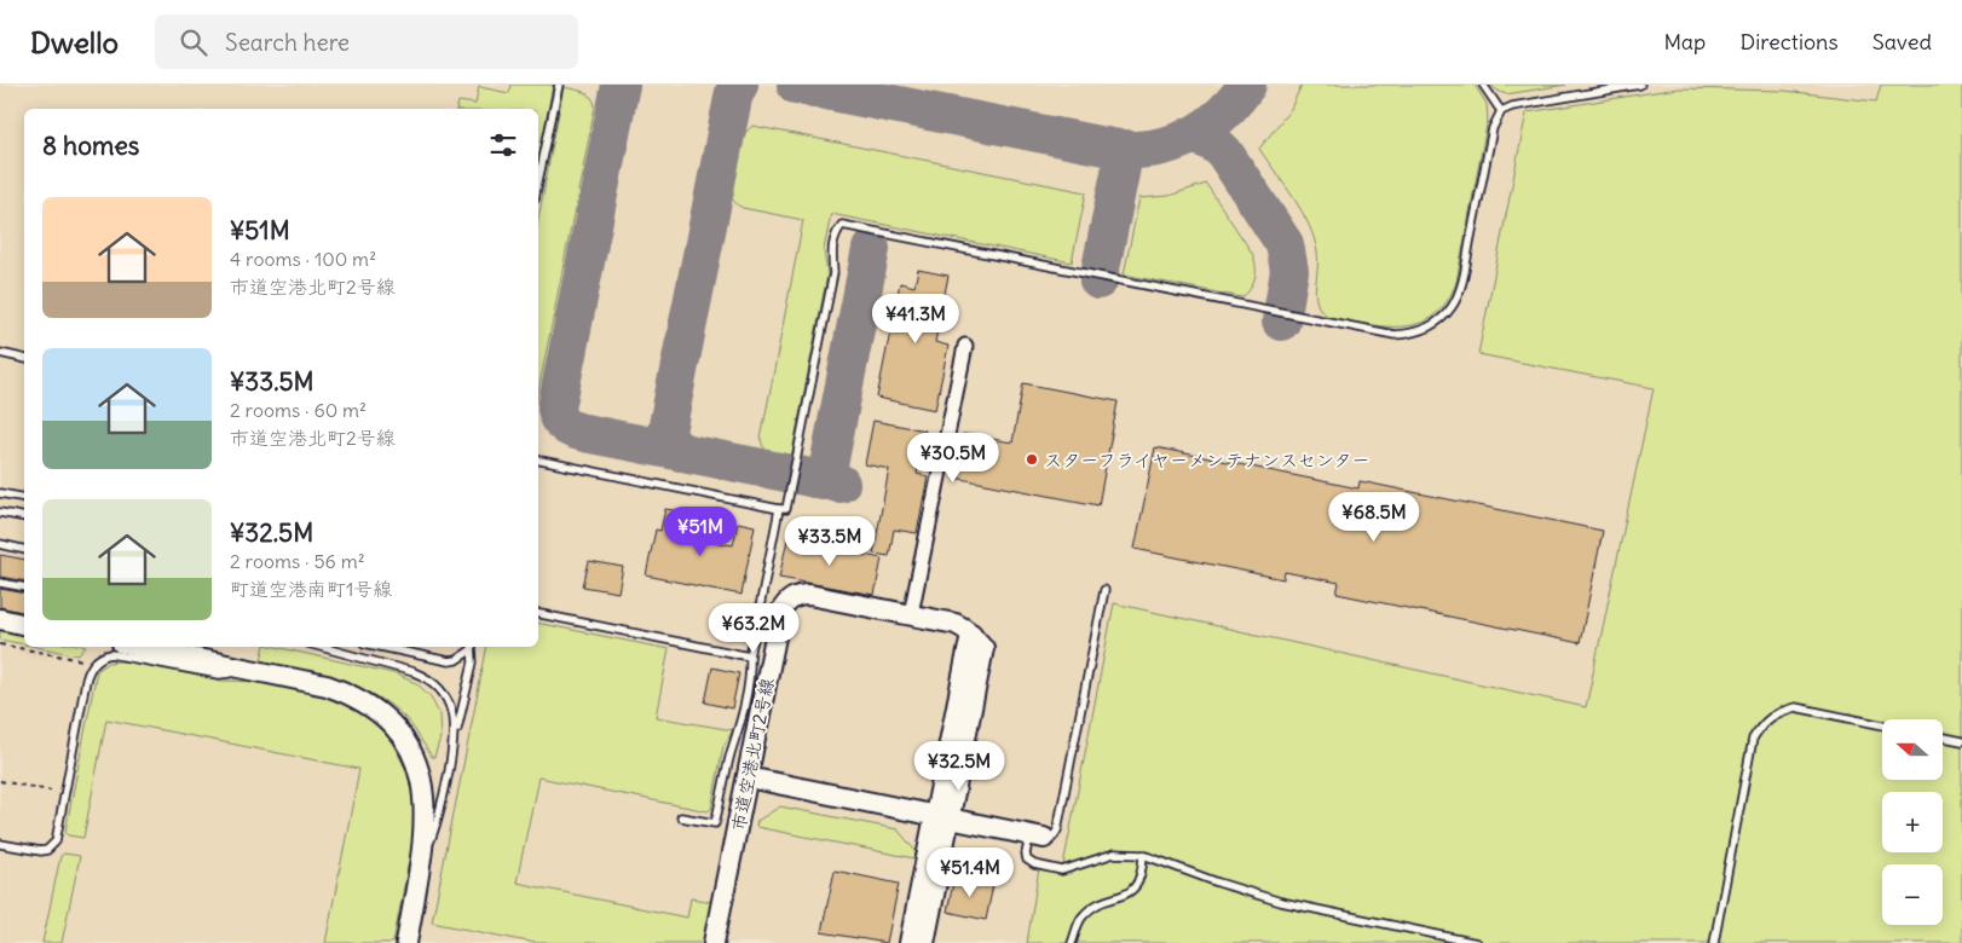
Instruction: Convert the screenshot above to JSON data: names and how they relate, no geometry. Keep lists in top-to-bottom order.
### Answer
{
  "streets": {
    "street": ["市道空港北町2号線"]
  },
  "places": ["スターフライヤーメンテナンスセンター"],
  "north": "left",
  "page": {
    "header": "Dwello",
    "search": "Search here",
    "nav": ["Map", "Directions", "Saved"],
    "heading": "8 homes",
    "list": [
      {
        "name": "¥51M",
        "note": "4 rooms · 100 m² · 市道空港北町2号線"
      },
      {
        "name": "¥33.5M",
        "note": "2 rooms · 60 m² · 市道空港北町2号線"
      },
      {
        "name": "¥32.5M",
        "note": "2 rooms · 56 m² · 町道空港南町1号線"
      }
    ],
    "price": [
      "¥41.3M",
      "¥30.5M",
      "¥68.5M",
      "¥51M",
      "¥33.5M",
      "¥63.2M",
      "¥32.5M",
      "¥51.4M"
    ],
    "map_buttons": ["+", "−"]
  }
}
